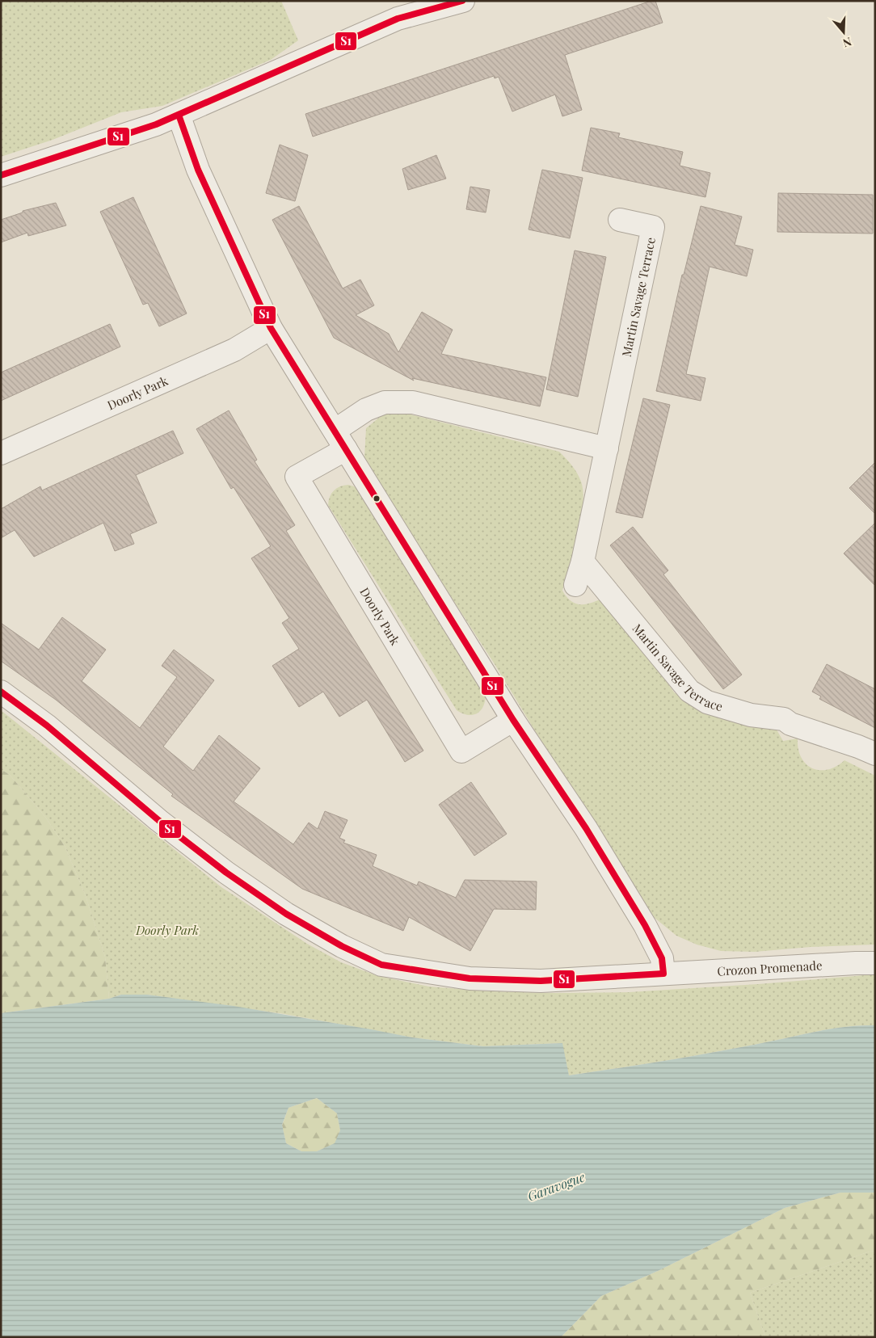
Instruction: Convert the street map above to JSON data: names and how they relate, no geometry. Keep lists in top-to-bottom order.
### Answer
{
  "streets": {
    "street": ["Martin Savage Terrace", "Doorly Park", "Crozon Promenade"]
  },
  "water": ["Garavogue"],
  "parks": ["Doorly Park"],
  "lines": ["transit line S1"],
  "north": "bottom"
}
